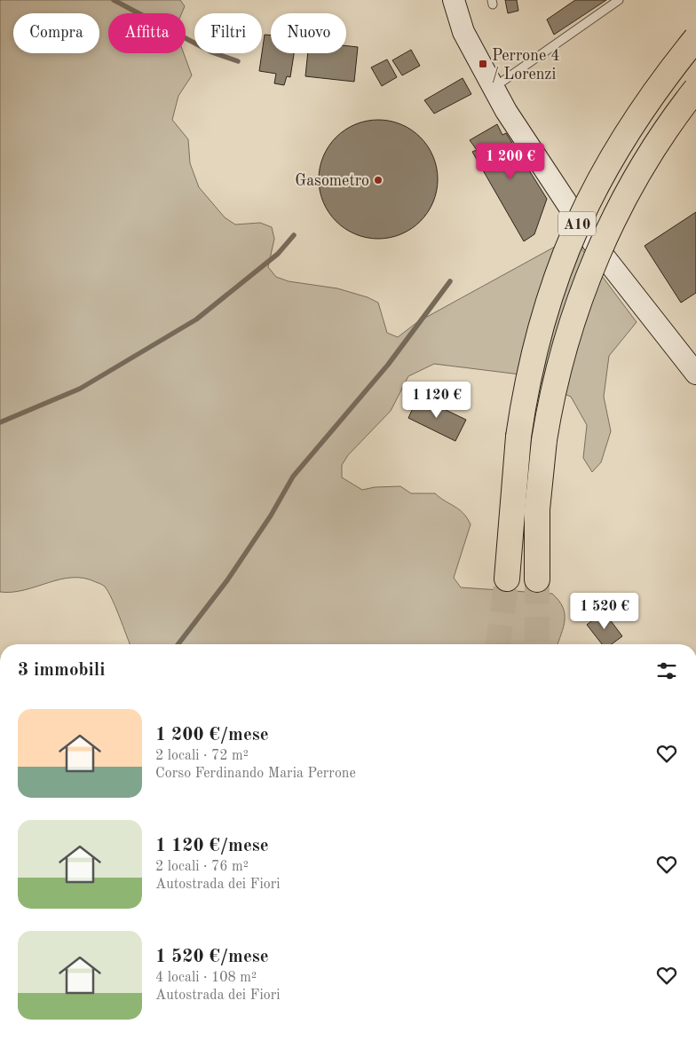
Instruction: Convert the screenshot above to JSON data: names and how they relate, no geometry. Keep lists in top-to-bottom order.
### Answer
{
  "streets": {
    "highway": ["A10"]
  },
  "places": {
    "transit": ["Perrone 4 / Lorenzi"],
    "other": ["Gasometro"]
  },
  "page": {
    "chip": [
      "Compra",
      "Affitta",
      "Filtri",
      "Nuovo"
    ],
    "price": ["1 200 €", "1 120 €", "1 520 €"],
    "heading": "3 immobili",
    "list": [
      {
        "name": "1 200 €/mese",
        "note": "2 locali · 72 m² · Corso Ferdinando Maria Perrone"
      },
      {
        "name": "1 120 €/mese",
        "note": "2 locali · 76 m² · Autostrada dei Fiori"
      },
      {
        "name": "1 520 €/mese",
        "note": "4 locali · 108 m² · Autostrada dei Fiori"
      }
    ]
  }
}
